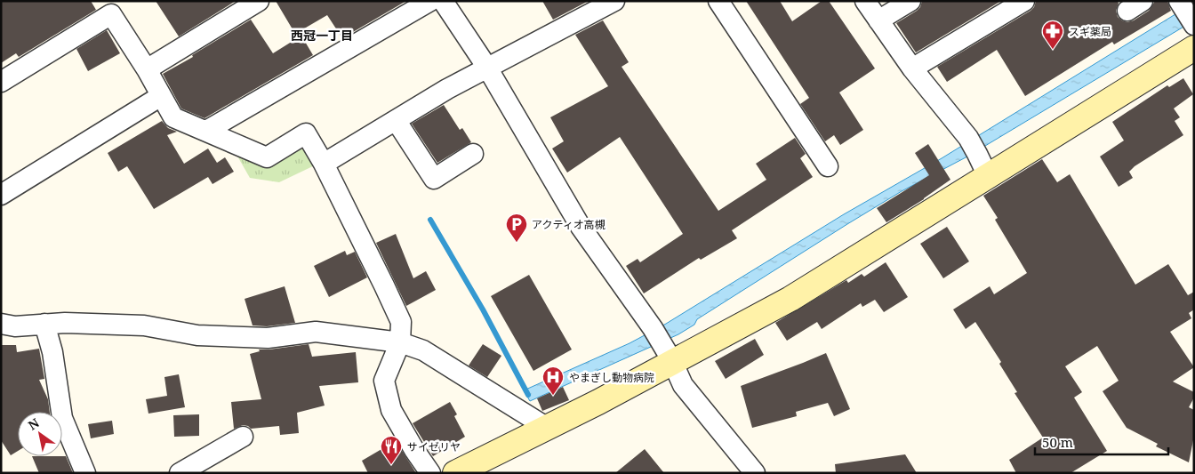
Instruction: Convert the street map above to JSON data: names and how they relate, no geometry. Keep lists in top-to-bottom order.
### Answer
{
  "districts": ["西冠一丁目"],
  "places": {
    "pharmacy": ["スギ薬局"],
    "parking": ["アクティオ高槻"],
    "hospital": ["やまぎし動物病院"],
    "restaurant": ["サイゼリヤ"]
  },
  "scale_bar": "50 m",
  "north": "top left"
}
